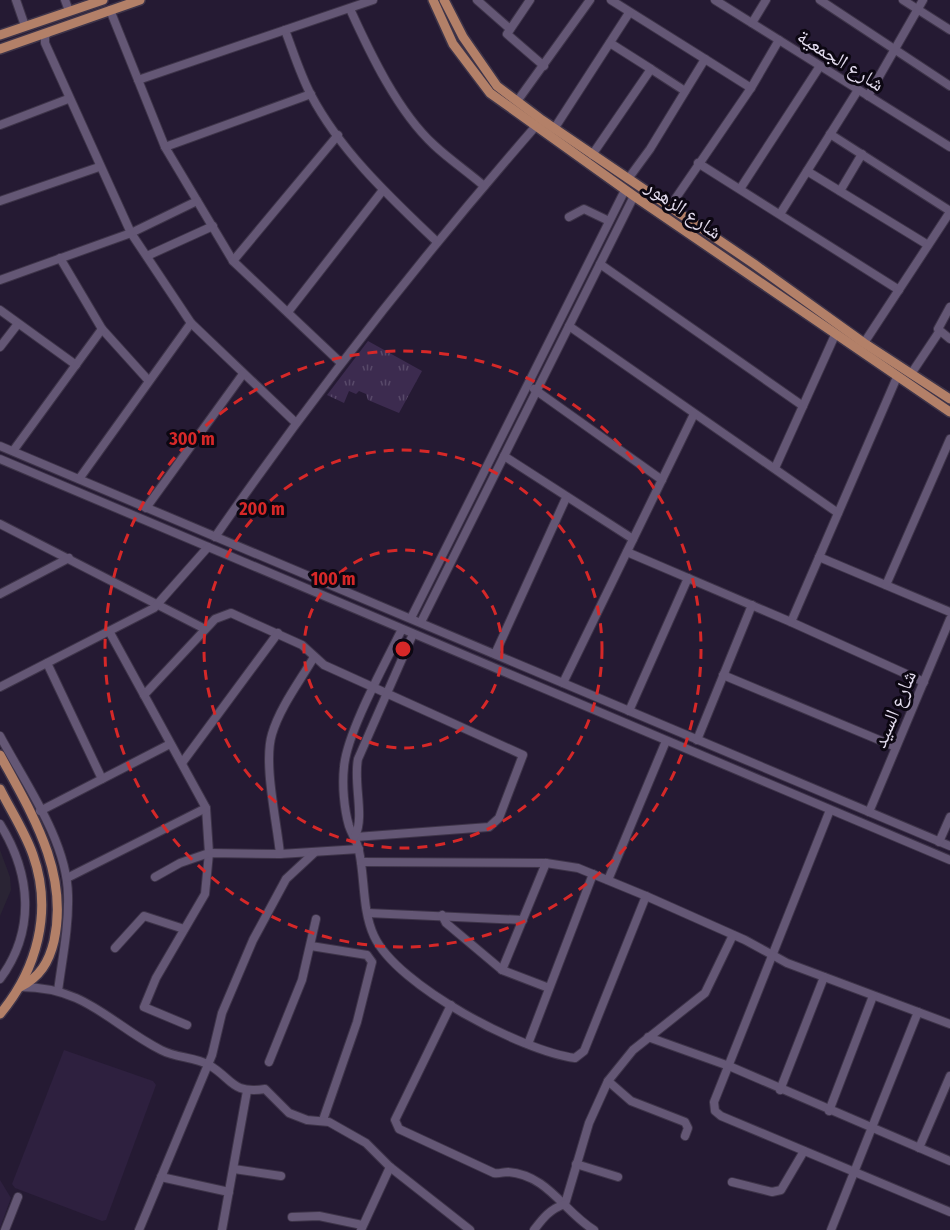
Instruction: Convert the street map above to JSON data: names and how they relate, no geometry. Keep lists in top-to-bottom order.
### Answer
{
  "streets": {
    "main road": ["شارع الزهور"],
    "street": ["شارع الجمعية", "شارع السيد"]
  },
  "rings": ["300 m", "200 m", "100 m"]
}
